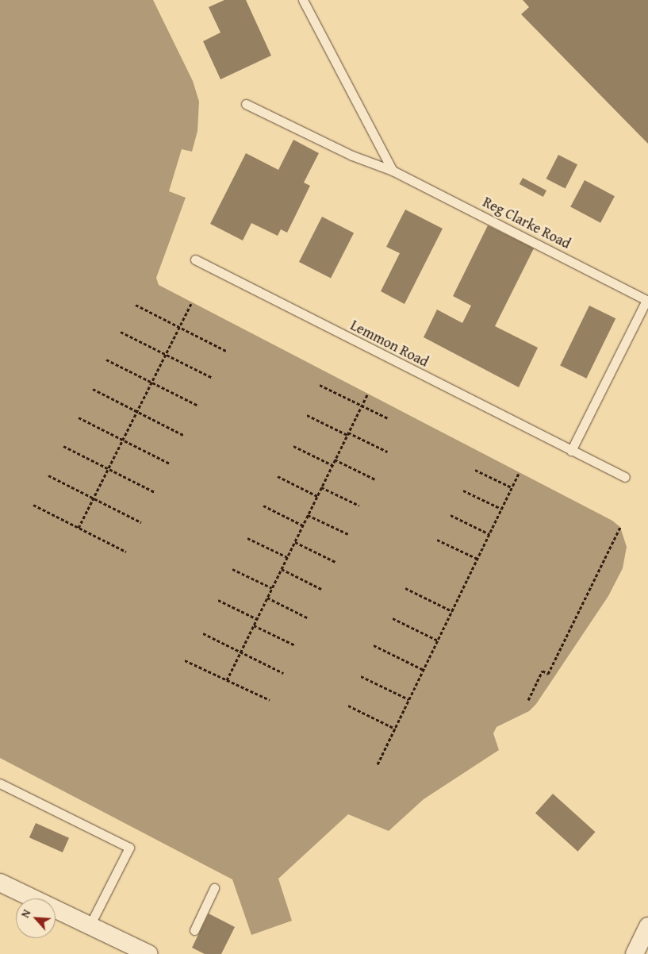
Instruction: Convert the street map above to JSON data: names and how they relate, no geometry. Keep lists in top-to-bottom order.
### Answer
{
  "streets": {
    "lane": ["Reg Clarke Road", "Lemmon Road"]
  },
  "north": "top left"
}
